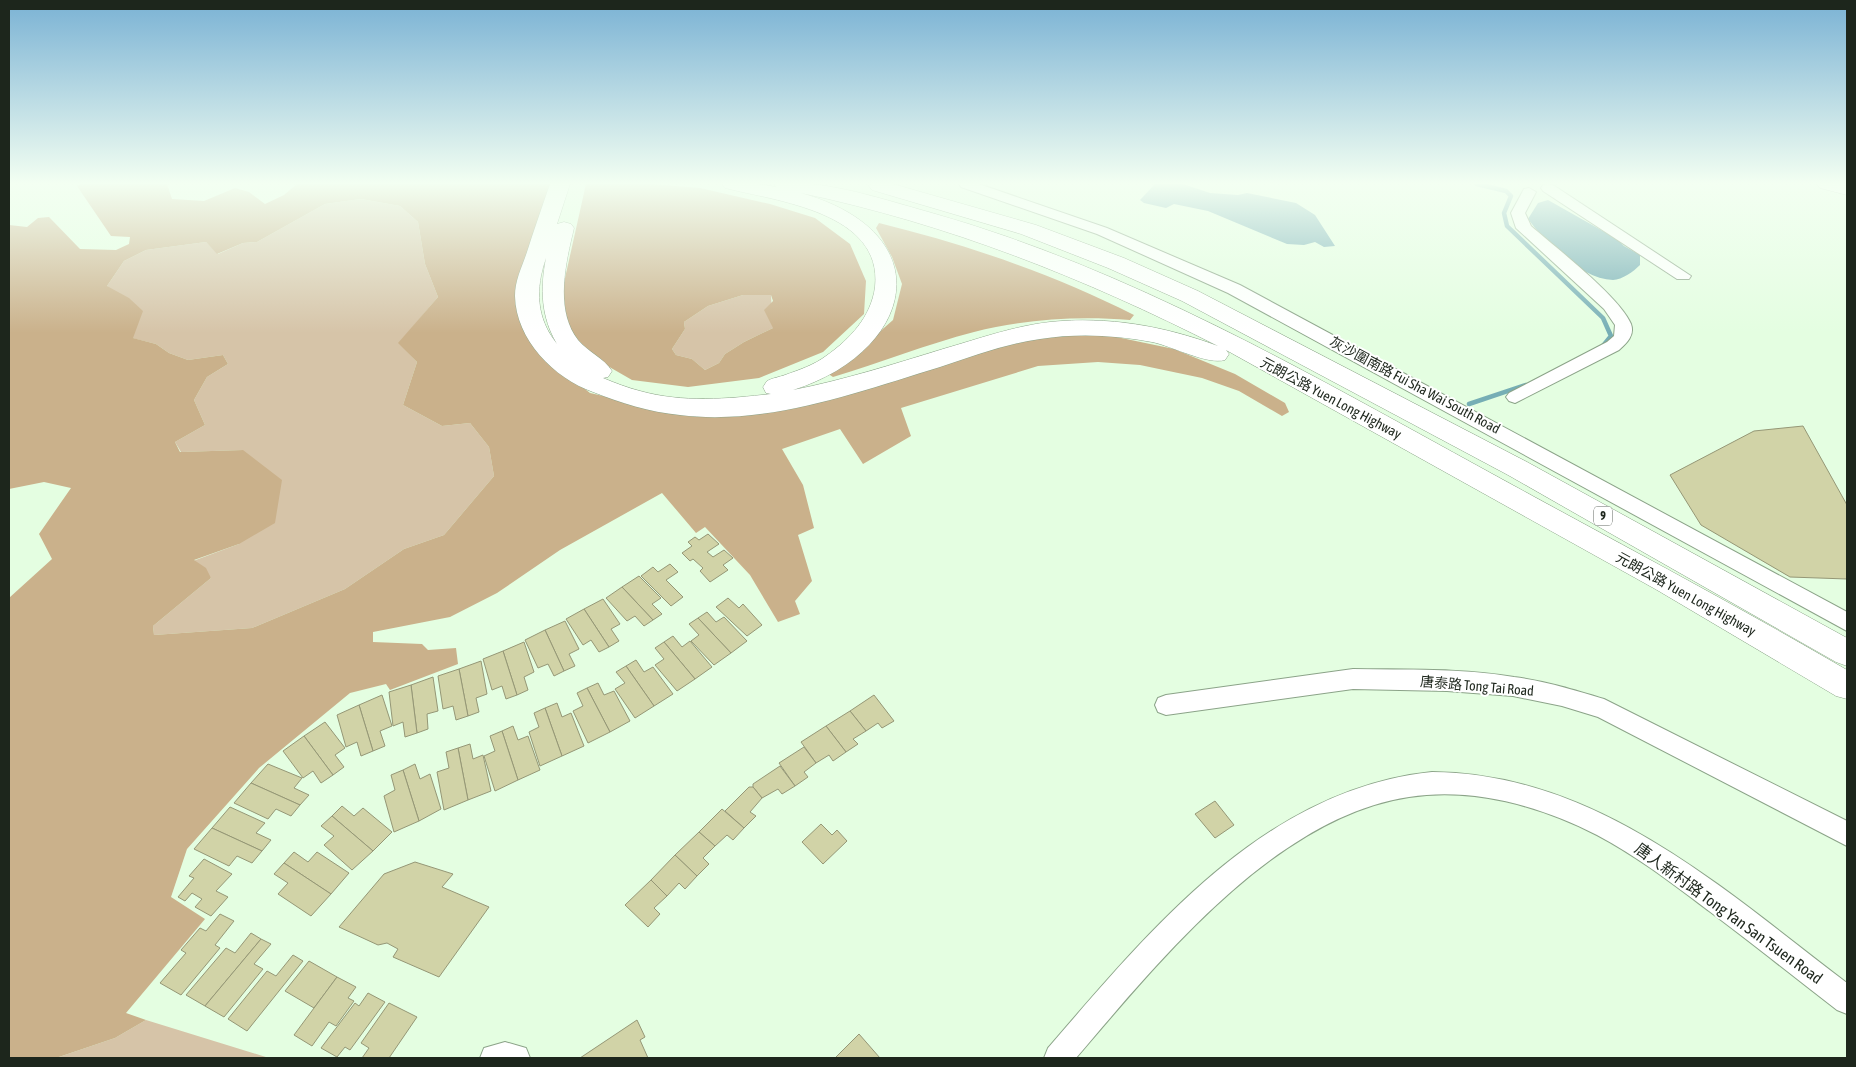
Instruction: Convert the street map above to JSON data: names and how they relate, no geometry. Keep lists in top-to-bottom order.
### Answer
{
  "streets": {
    "main road": ["元朗公路 Yuen Long Highway", "9"],
    "street": ["灰沙圍南路 Fui Sha Wai South Road", "唐泰路 Tong Tai Road", "唐人新村路 Tong Yan San Tsuen Road"]
  }
}
